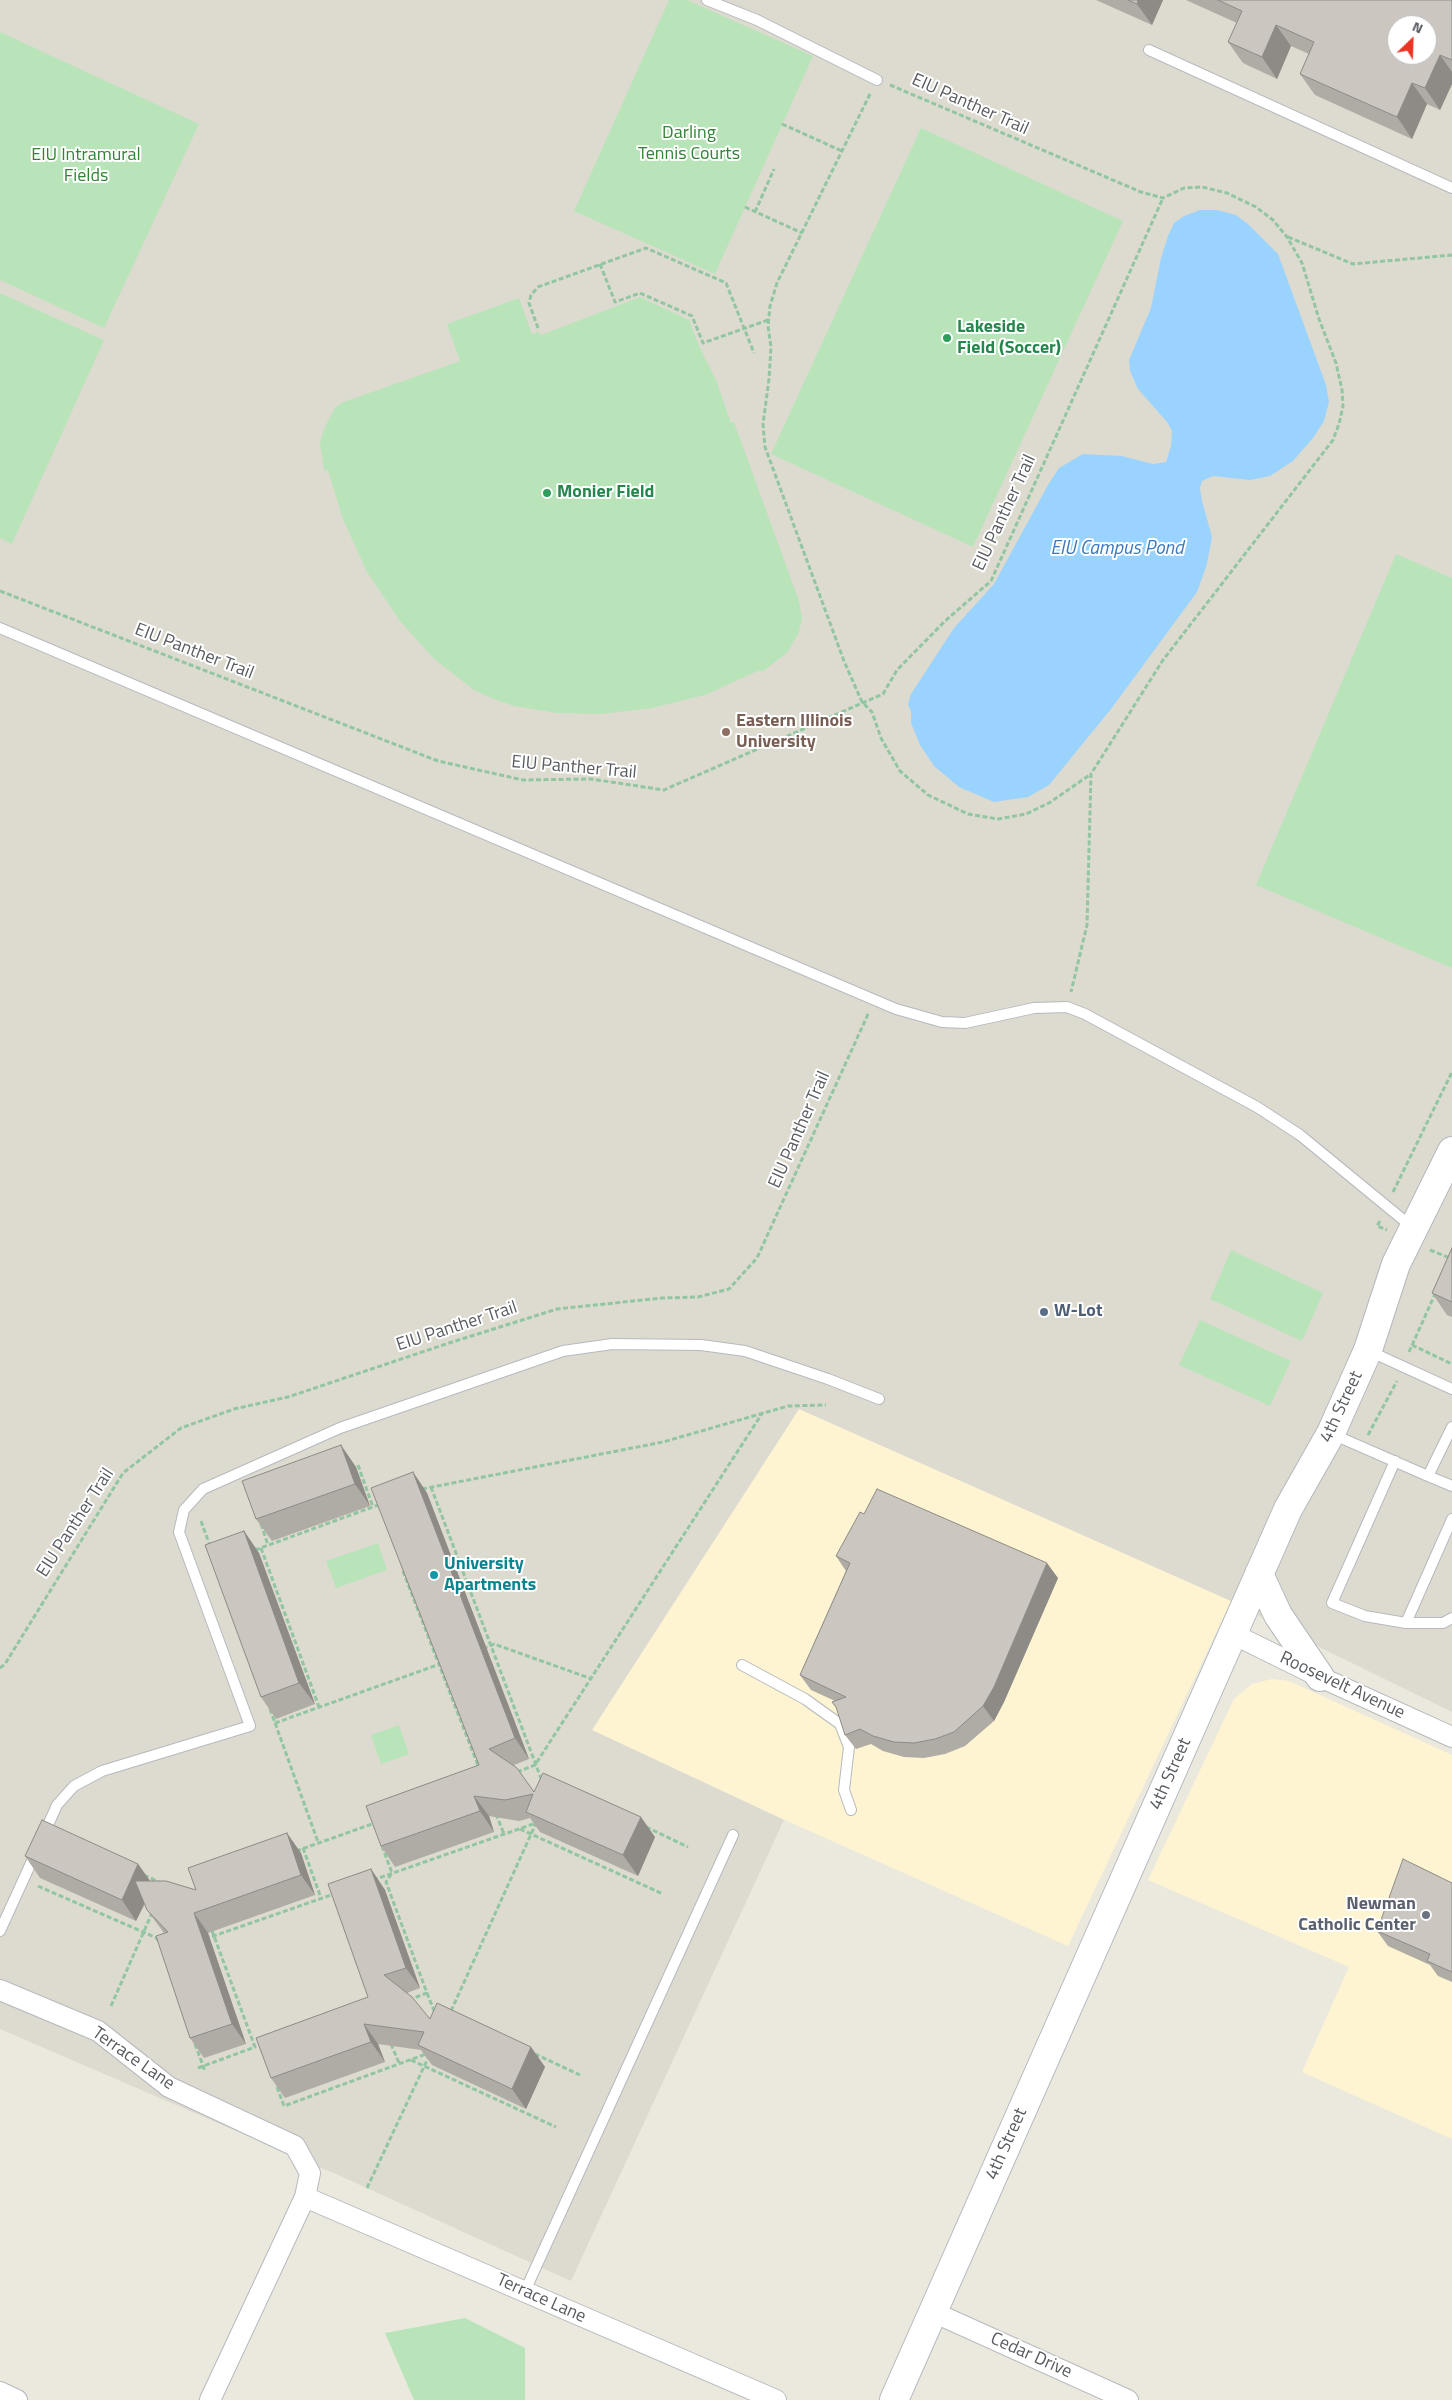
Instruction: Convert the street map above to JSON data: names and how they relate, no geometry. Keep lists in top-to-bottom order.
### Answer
{
  "streets": {
    "street": [
      "4th Street",
      "Roosevelt Avenue",
      "Terrace Lane",
      "Cedar Drive"
    ],
    "path": ["EIU Panther Trail"]
  },
  "crossings": [
    ["4th Street", "Roosevelt Avenue"],
    ["4th Street", "Cedar Drive"]
  ],
  "water": ["EIU Campus Pond"],
  "parks": ["Darling Tennis Courts", "EIU Intramural Fields"],
  "places": [
    "Lakeside Field (Soccer)",
    "Monier Field",
    "Eastern Illinois University",
    "W-Lot",
    "University Apartments",
    "Newman Catholic Center"
  ],
  "north": "top right"
}
